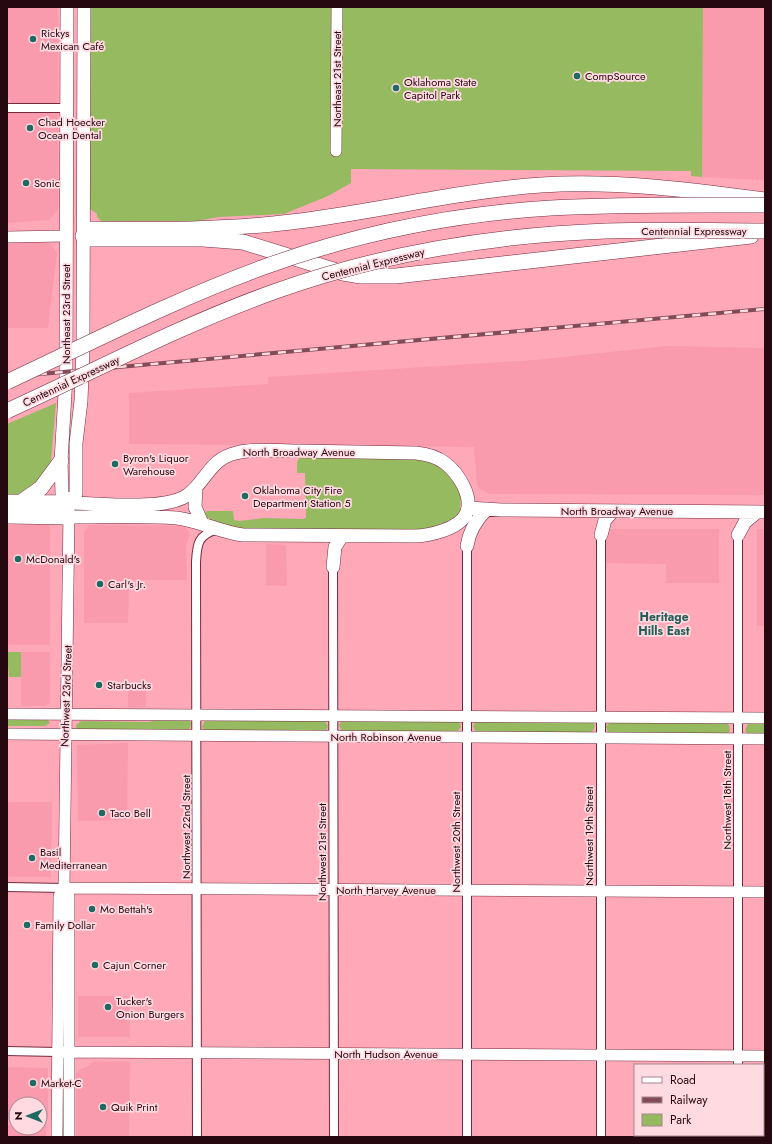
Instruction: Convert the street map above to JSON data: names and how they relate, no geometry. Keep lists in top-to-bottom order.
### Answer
{
  "streets": {
    "highway": ["Centennial Expressway"],
    "main road": ["Northeast 23rd Street", "North Broadway Avenue"],
    "street": [
      "Northeast 21st Street",
      "Northwest 23rd Street",
      "North Robinson Avenue",
      "Northwest 18th Street",
      "Northwest 22nd Street",
      "Northwest 19th Street",
      "Northwest 20th Street",
      "Northwest 21st Street",
      "North Harvey Avenue",
      "North Hudson Avenue"
    ]
  },
  "crossings": [
    ["Northeast 23rd Street", "North Broadway Avenue"],
    ["Northeast 23rd Street", "Northwest 23rd Street"],
    ["North Broadway Avenue", "Northwest 23rd Street"],
    ["Northwest 23rd Street", "North Robinson Avenue"],
    ["Northwest 23rd Street", "North Harvey Avenue"],
    ["Northwest 23rd Street", "North Hudson Avenue"],
    ["North Robinson Avenue", "Northwest 18th Street"],
    ["North Robinson Avenue", "Northwest 22nd Street"],
    ["North Robinson Avenue", "Northwest 19th Street"],
    ["North Robinson Avenue", "Northwest 20th Street"],
    ["North Robinson Avenue", "Northwest 21st Street"],
    ["Northwest 18th Street", "North Harvey Avenue"],
    ["Northwest 18th Street", "North Hudson Avenue"],
    ["Northwest 22nd Street", "North Harvey Avenue"],
    ["Northwest 22nd Street", "North Hudson Avenue"],
    ["Northwest 19th Street", "North Harvey Avenue"],
    ["Northwest 19th Street", "North Hudson Avenue"],
    ["Northwest 20th Street", "North Harvey Avenue"],
    ["Northwest 20th Street", "North Hudson Avenue"],
    ["Northwest 21st Street", "North Harvey Avenue"],
    ["Northwest 21st Street", "North Hudson Avenue"]
  ],
  "districts": ["Heritage Hills East"],
  "places": [
    "Rickys Mexican Café",
    "CompSource",
    "Oklahoma State Capitol Park",
    "Chad Hoecker Ocean Dental",
    "Sonic",
    "Byron's Liquor Warehouse",
    "Oklahoma City Fire Department Station 5",
    "McDonald's",
    "Carl's Jr.",
    "Starbucks",
    "Taco Bell",
    "Basil Mediterranean",
    "Mo Bettah's",
    "Family Dollar",
    "Cajun Corner",
    "Tucker's Onion Burgers",
    "Market-C",
    "Quik Print"
  ],
  "legend": ["Road", "Railway", "Park"],
  "north": "left"
}
